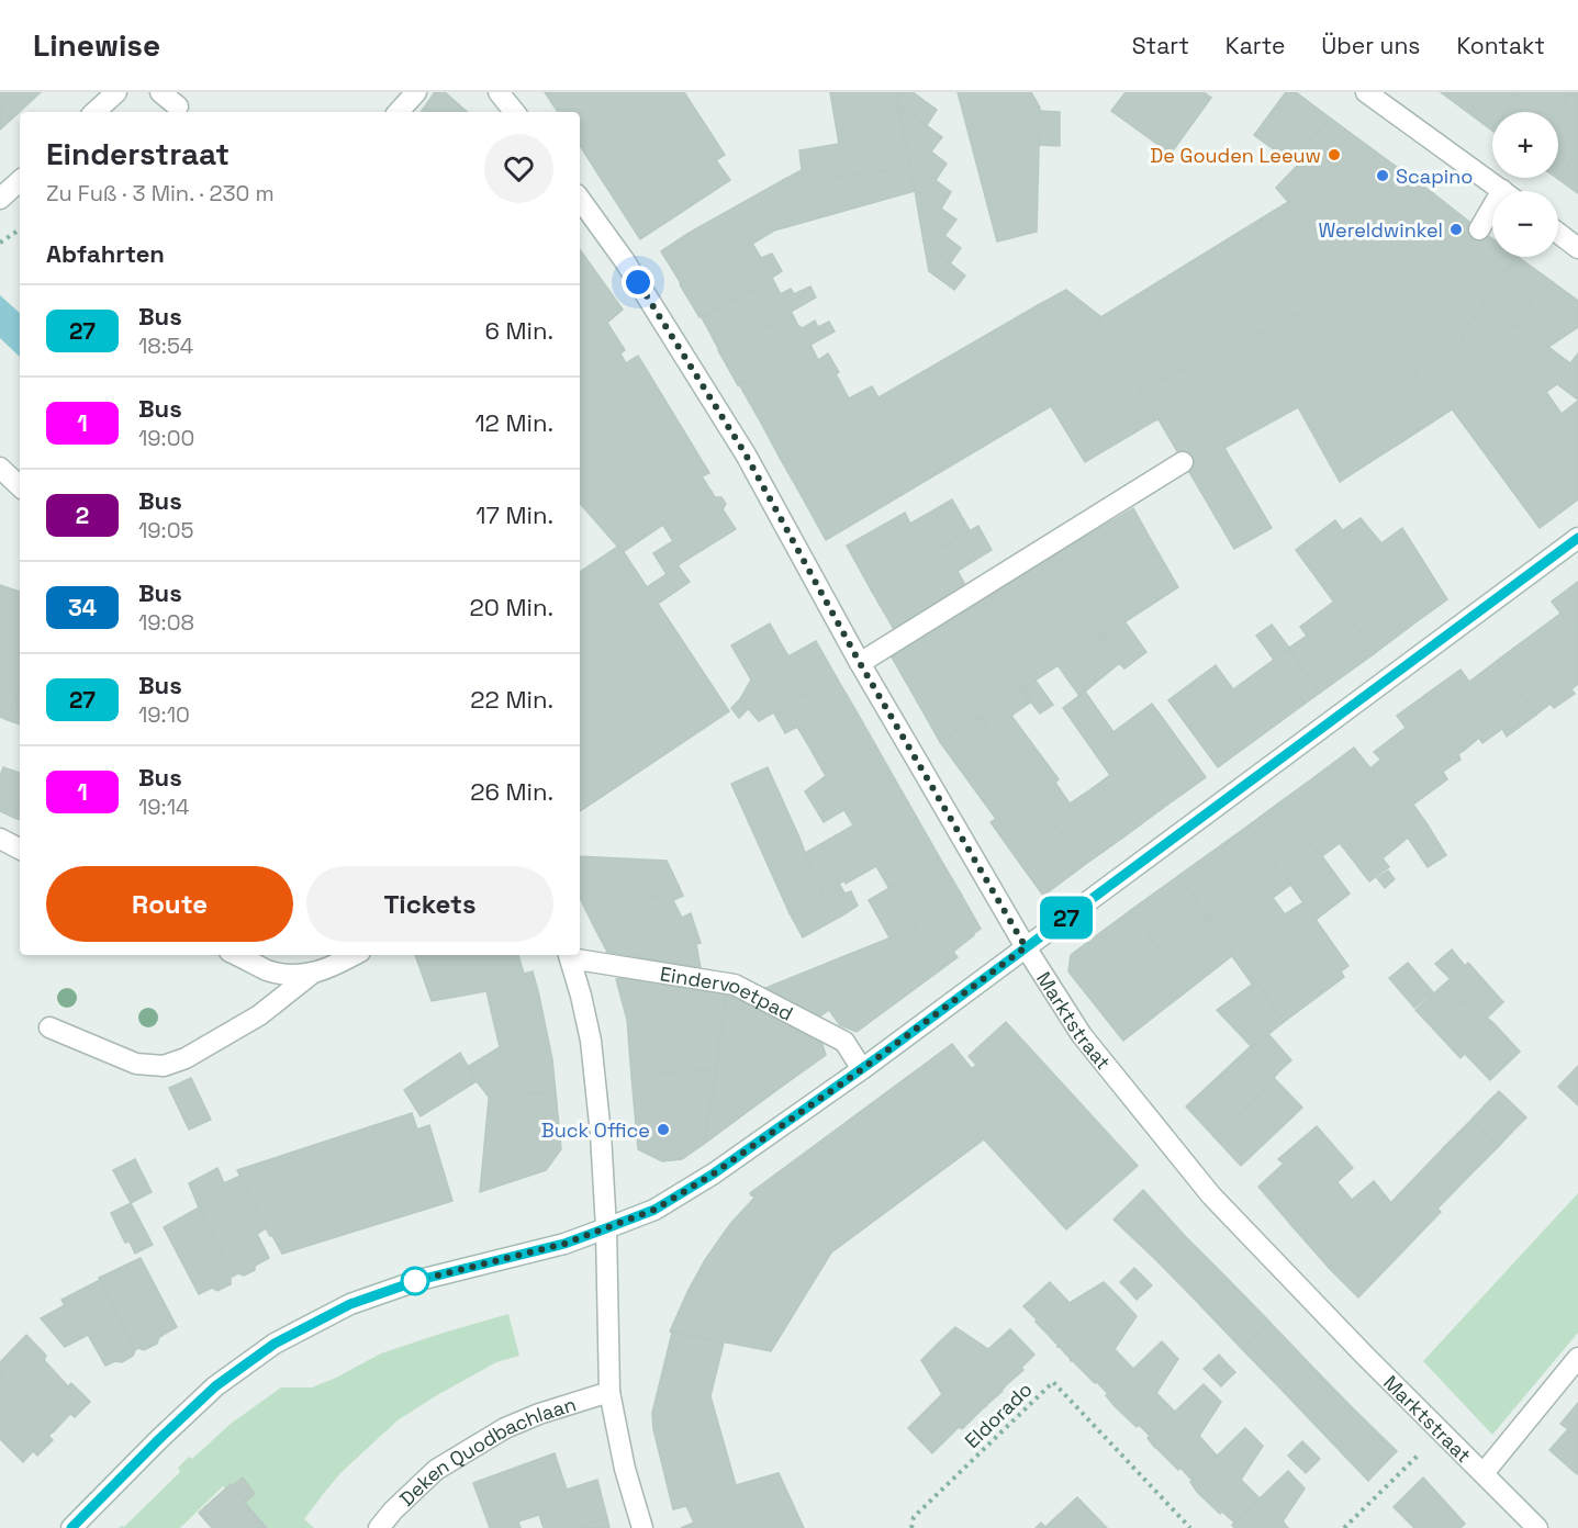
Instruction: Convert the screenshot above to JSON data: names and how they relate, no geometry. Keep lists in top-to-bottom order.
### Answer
{
  "streets": {
    "street": ["Eindervoetpad", "Marktstraat", "Deken Quodbachlaan"],
    "path": ["Eldorado"]
  },
  "places": [
    "De Gouden Leeuw",
    "Scapino",
    "Wereldwinkel",
    "Buck Office"
  ],
  "lines": ["bus line 27"],
  "page": {
    "header": "Linewise",
    "nav": [
      "Start",
      "Karte",
      "Über uns",
      "Kontakt"
    ],
    "on_map": "27",
    "map_buttons": ["+", "−"],
    "heading": [
      ["Einderstraat", "Zu Fuß · 3 Min. · 230 m"],
      "Abfahrten"
    ],
    "list": [
      {
        "mark": "27",
        "name": "Bus",
        "note": "18:54",
        "value": "6 Min."
      },
      {
        "mark": "1",
        "name": "Bus",
        "note": "19:00",
        "value": "12 Min."
      },
      {
        "mark": "2",
        "name": "Bus",
        "note": "19:05",
        "value": "17 Min."
      },
      {
        "mark": "34",
        "name": "Bus",
        "note": "19:08",
        "value": "20 Min."
      },
      {
        "mark": "27",
        "name": "Bus",
        "note": "19:10",
        "value": "22 Min."
      },
      {
        "mark": "1",
        "name": "Bus",
        "note": "19:14",
        "value": "26 Min."
      }
    ],
    "buttons": ["Route", "Tickets"]
  }
}
